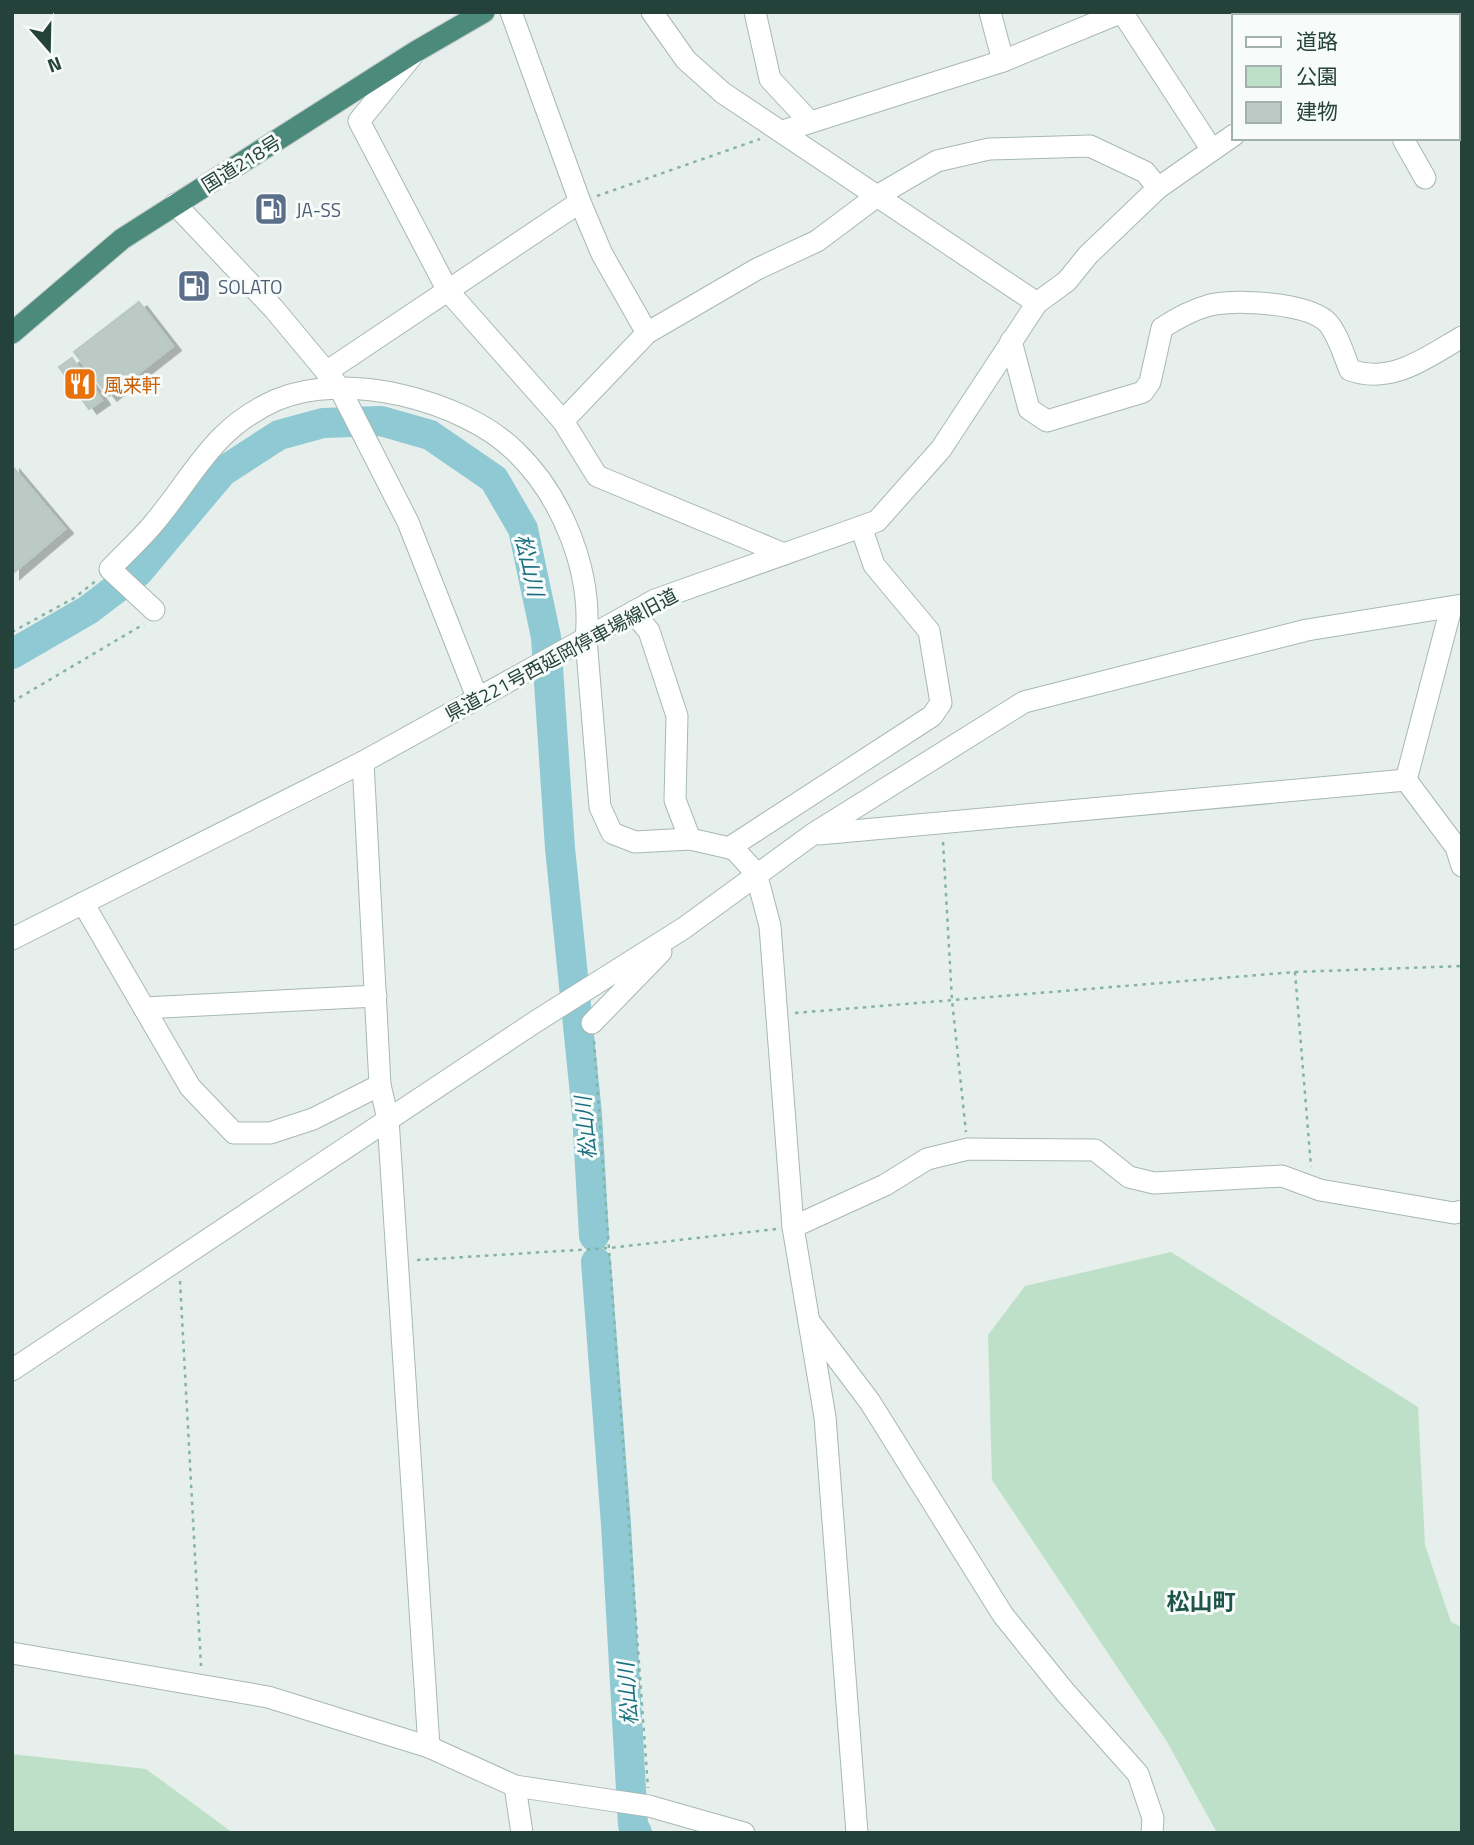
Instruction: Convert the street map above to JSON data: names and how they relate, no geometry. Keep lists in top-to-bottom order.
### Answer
{
  "streets": {
    "highway": ["国道218号"],
    "street": ["県道221号西延岡停車場線旧道"]
  },
  "districts": ["松山町"],
  "water": ["松山川"],
  "places": {
    "fuel station": ["JA-SS", "SOLATO"],
    "restaurant": ["風来軒"]
  },
  "legend": ["道路", "公園", "建物"],
  "north": "bottom"
}
